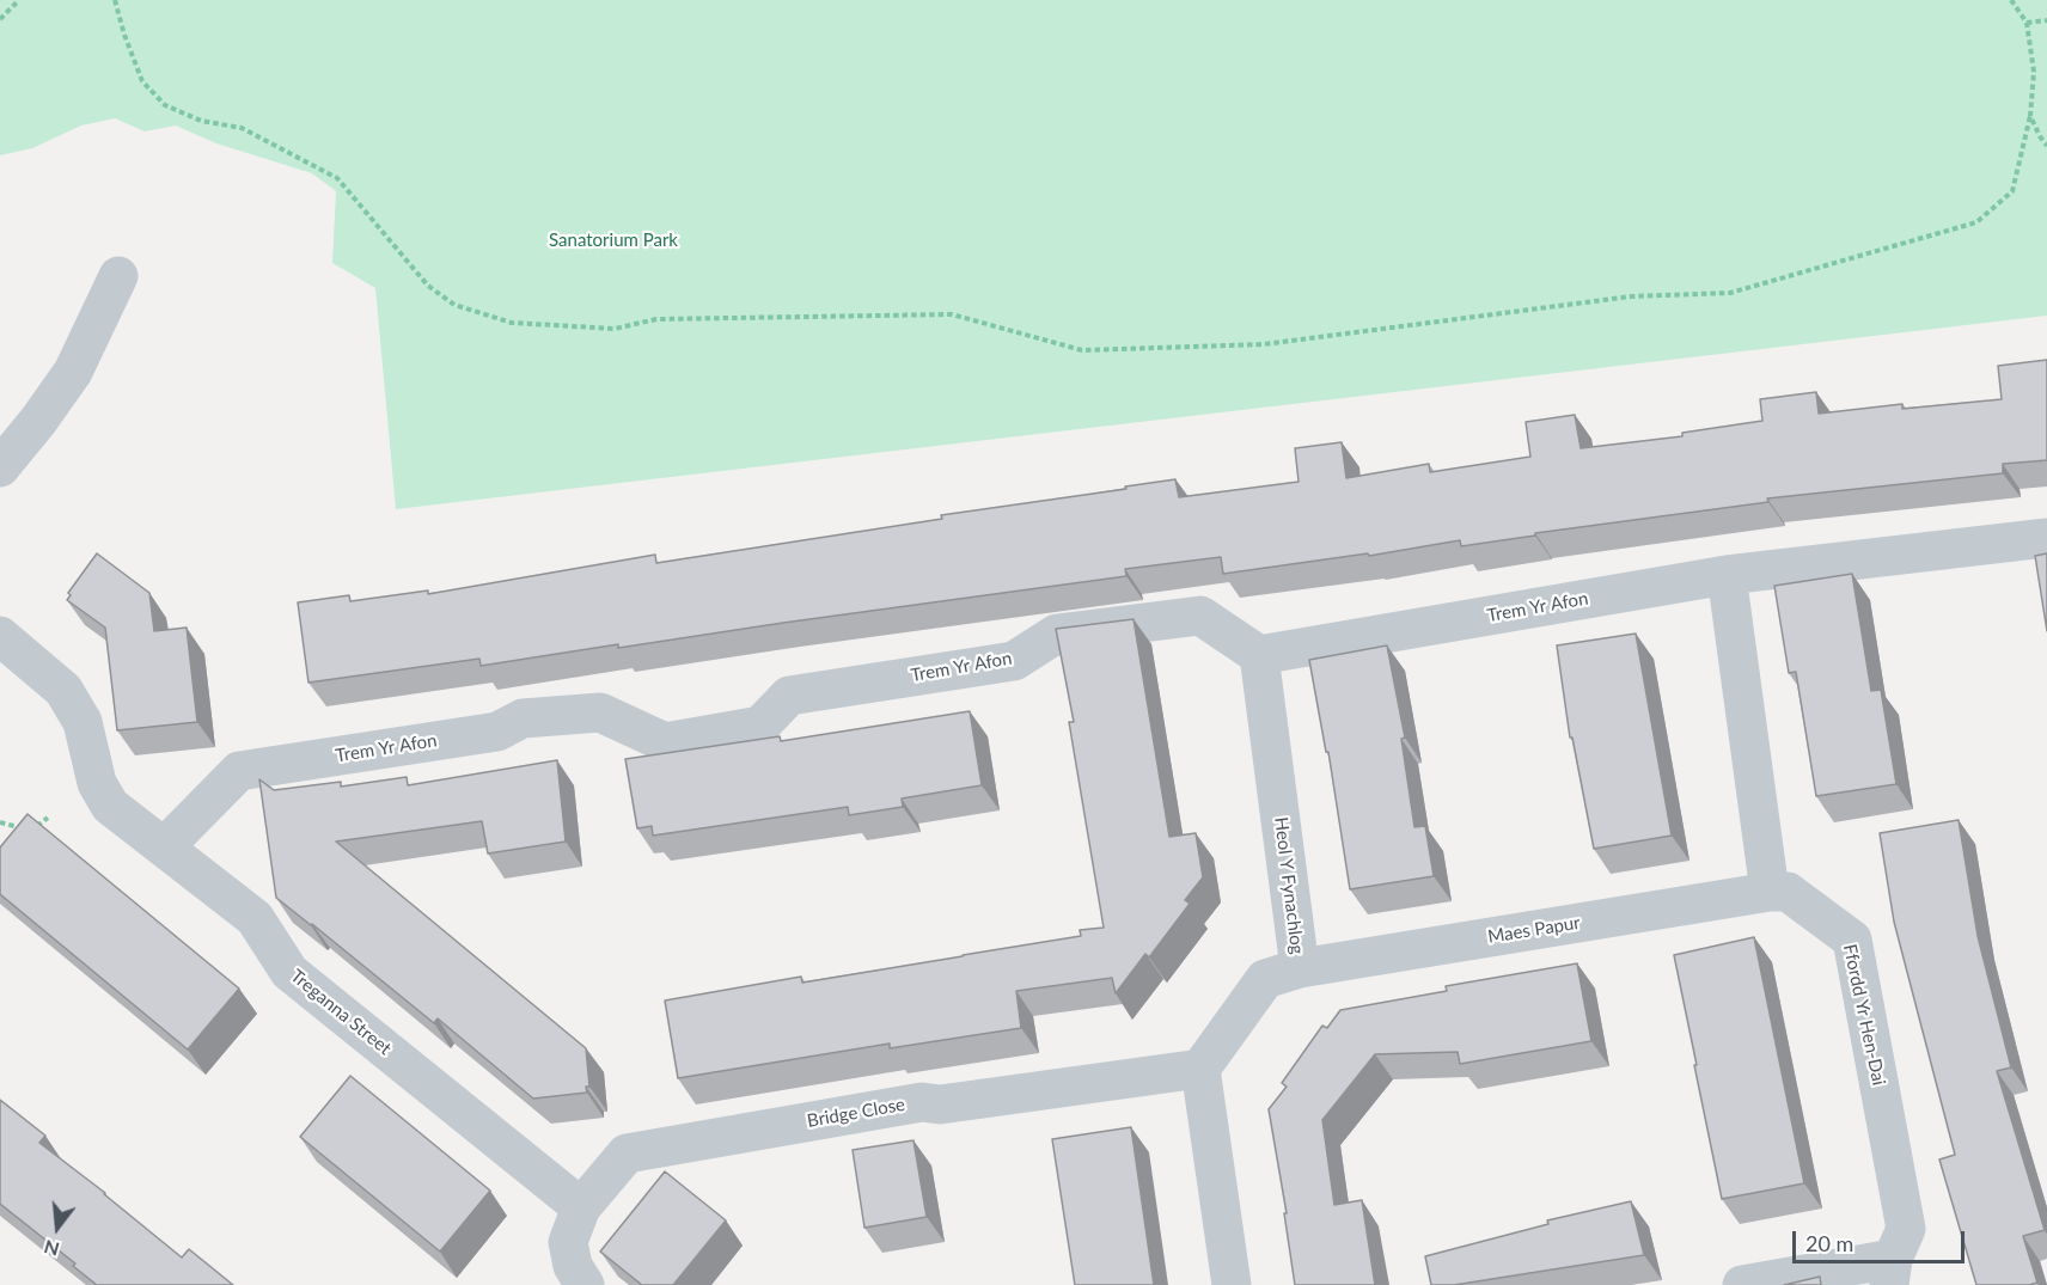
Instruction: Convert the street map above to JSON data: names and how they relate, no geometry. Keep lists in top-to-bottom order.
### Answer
{
  "streets": {
    "street": [
      "Trem Yr Afon",
      "Heol Y Fynachlog",
      "Maes Papur",
      "Treganna Street",
      "Ffordd Yr Hen-Dai",
      "Bridge Close"
    ]
  },
  "crossings": [
    ["Trem Yr Afon", "Heol Y Fynachlog"],
    ["Trem Yr Afon", "Treganna Street"],
    ["Heol Y Fynachlog", "Maes Papur"],
    ["Heol Y Fynachlog", "Bridge Close"],
    ["Maes Papur", "Ffordd Yr Hen-Dai"],
    ["Treganna Street", "Bridge Close"]
  ],
  "parks": ["Sanatorium Park"],
  "scale_bar": "20 m",
  "north": "bottom"
}
